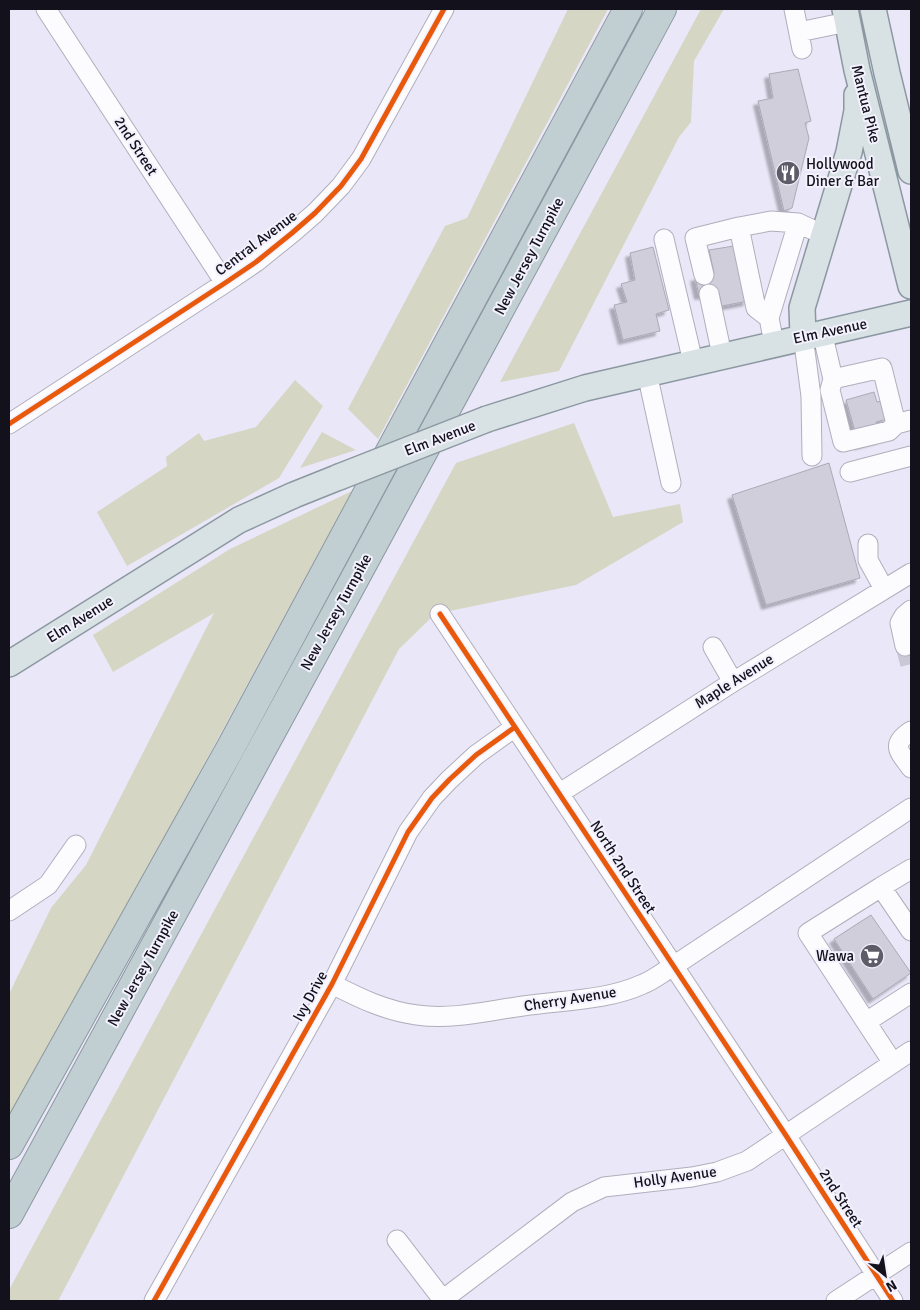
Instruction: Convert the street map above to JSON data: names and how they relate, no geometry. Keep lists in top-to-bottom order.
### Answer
{
  "streets": {
    "highway": ["New Jersey Turnpike"],
    "main road": ["Mantua Pike", "Elm Avenue"],
    "street": [
      "2nd Street",
      "Central Avenue",
      "Maple Avenue",
      "North 2nd Street",
      "Ivy Drive",
      "Cherry Avenue",
      "Holly Avenue"
    ]
  },
  "crossings": [
    ["2nd Street", "Central Avenue"],
    ["2nd Street", "North 2nd Street"],
    ["2nd Street", "Holly Avenue"],
    ["Maple Avenue", "North 2nd Street"],
    ["North 2nd Street", "Ivy Drive"],
    ["North 2nd Street", "Cherry Avenue"],
    ["North 2nd Street", "Holly Avenue"],
    ["Ivy Drive", "Cherry Avenue"]
  ],
  "places": {
    "restaurant": ["Hollywood Diner & Bar"],
    "supermarket": ["Wawa"]
  },
  "north": "bottom right"
}
